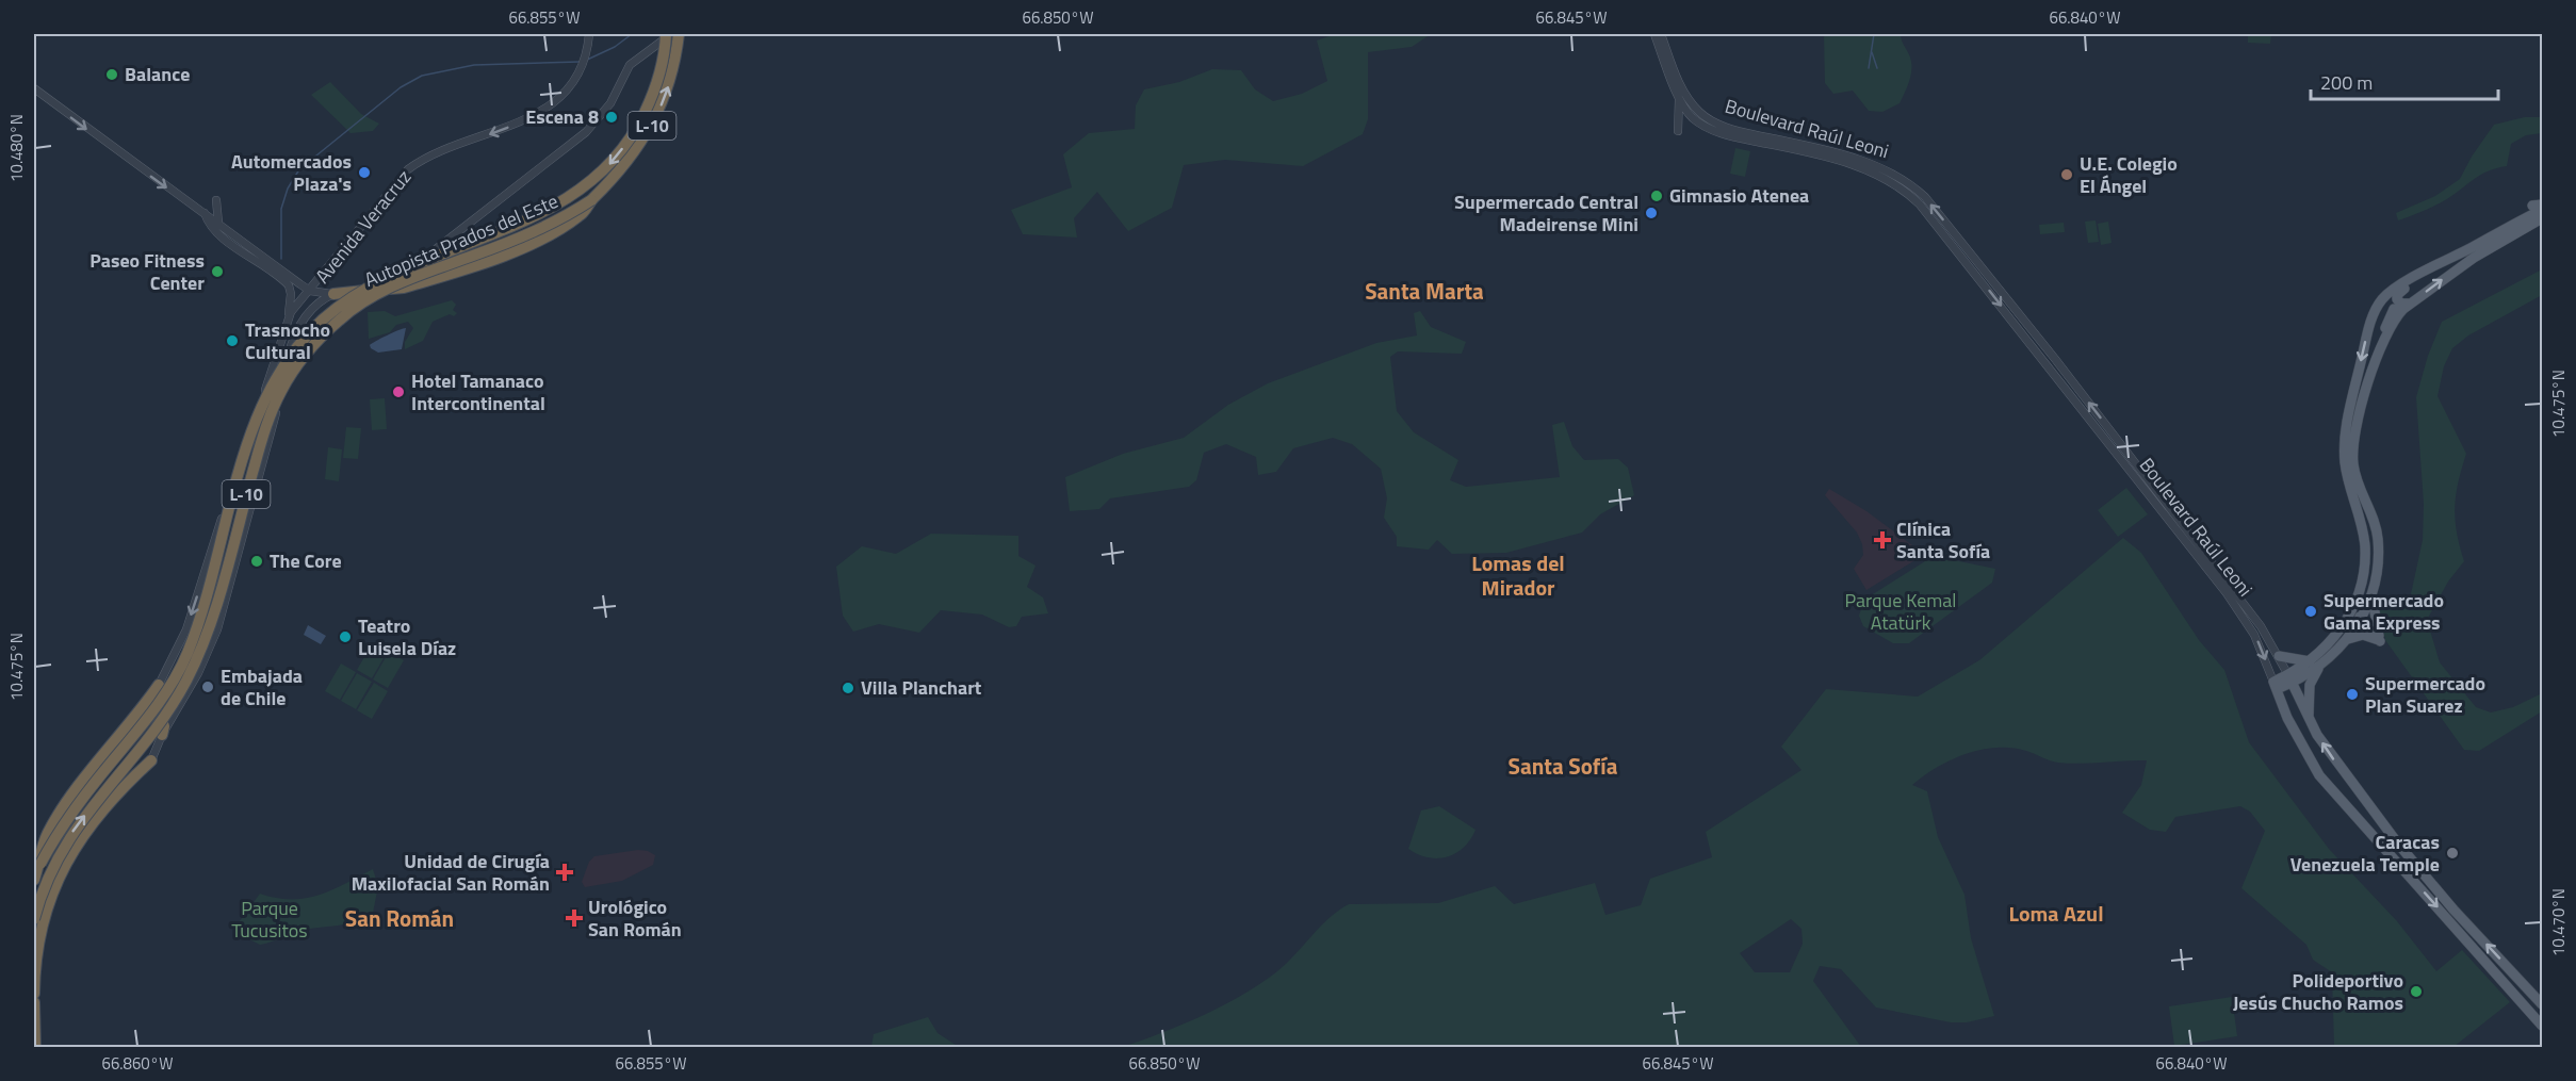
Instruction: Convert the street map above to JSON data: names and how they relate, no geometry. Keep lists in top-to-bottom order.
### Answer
{
  "streets": {
    "highway": ["L-10", "Autopista Prados del Este"],
    "main road": ["Boulevard Raúl Leoni"],
    "street": ["Avenida Veracruz"]
  },
  "crossings": [
    ["L-10", "Avenida Veracruz"],
    ["L-10", "Autopista Prados del Este"]
  ],
  "districts": [
    "Santa Marta",
    "Lomas del Mirador",
    "Santa Sofía",
    "Loma Azul",
    "San Román"
  ],
  "parks": ["Parque Kemal Atatürk", "Parque Tucusitos"],
  "places": {
    "other": [
      "Balance",
      "Escena 8",
      "Automercados Plaza's",
      "U.E. Colegio El Ángel",
      "Gimnasio Atenea",
      "Supermercado Central Madeirense Mini",
      "Paseo Fitness Center",
      "Trasnocho Cultural",
      "Hotel Tamanaco Intercontinental",
      "The Core",
      "Supermercado Gama Express",
      "Teatro Luisela Díaz",
      "Embajada de Chile",
      "Villa Planchart",
      "Supermercado Plan Suarez",
      "Caracas Venezuela Temple",
      "Polideportivo Jesús Chucho Ramos"
    ],
    "health": ["Clínica Santa Sofía", "Unidad de Cirugía Maxilofacial San Román", "Urológico San Román"]
  },
  "scale_bar": "200 m",
  "coordinates": [
    "66.855°W",
    "66.850°W",
    "66.845°W",
    "66.840°W",
    "10.480°N",
    "10.475°N",
    "10.470°N",
    "66.860°W"
  ]
}
